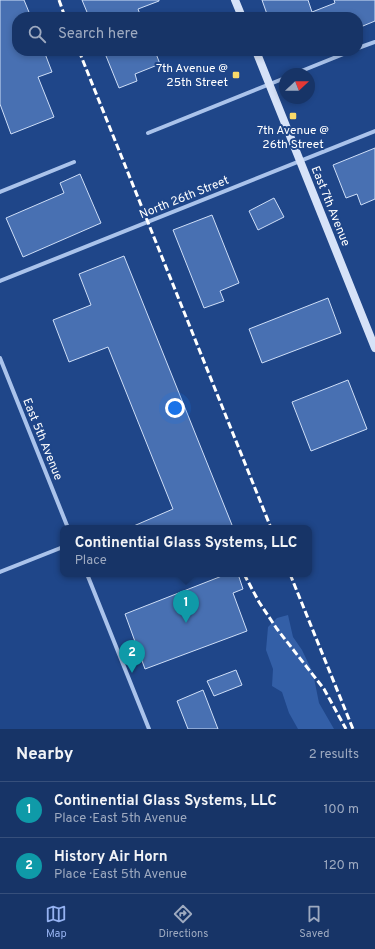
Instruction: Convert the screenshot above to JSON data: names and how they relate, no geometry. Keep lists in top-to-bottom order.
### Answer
{
  "streets": {
    "street": ["North 26th Street", "East 7th Avenue", "East 5th Avenue"]
  },
  "crossings": [
    ["North 26th Street", "East 7th Avenue"]
  ],
  "places": {
    "transit": ["7th Avenue @ 25th Street", "7th Avenue @ 26th Street"]
  },
  "north": "right",
  "page": {
    "search": "Search here",
    "popup": ["Continential Glass Systems, LLC", "Place"],
    "pins": ["1", "2"],
    "heading": ["Nearby", "2 results"],
    "list": [
      {
        "mark": "1",
        "name": "Continential Glass Systems, LLC",
        "note": "Place · East 5th Avenue",
        "value": "100 m"
      },
      {
        "mark": "2",
        "name": "History Air Horn",
        "note": "Place · East 5th Avenue",
        "value": "120 m"
      }
    ],
    "nav": ["Map", "Directions", "Saved"]
  }
}
